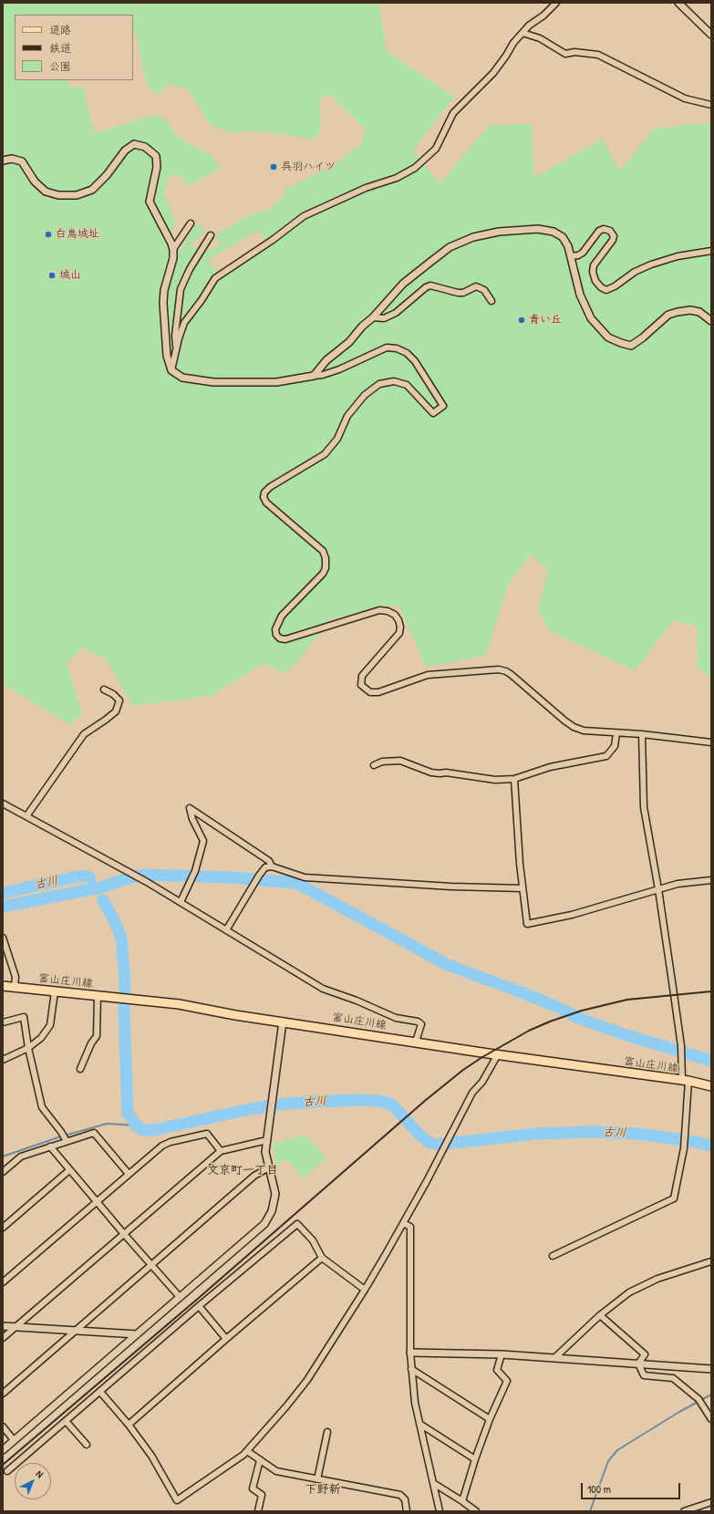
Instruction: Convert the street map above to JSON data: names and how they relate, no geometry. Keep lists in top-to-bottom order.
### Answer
{
  "streets": {
    "main road": ["富山庄川線"]
  },
  "districts": ["文京町一丁目", "下野新"],
  "water": ["古川"],
  "places": [
    "呉羽ハイツ",
    "白鳥城址",
    "城山",
    "青い丘"
  ],
  "legend": ["道路", "鉄道", "公園"],
  "scale_bar": "100 m",
  "north": "top right"
}
